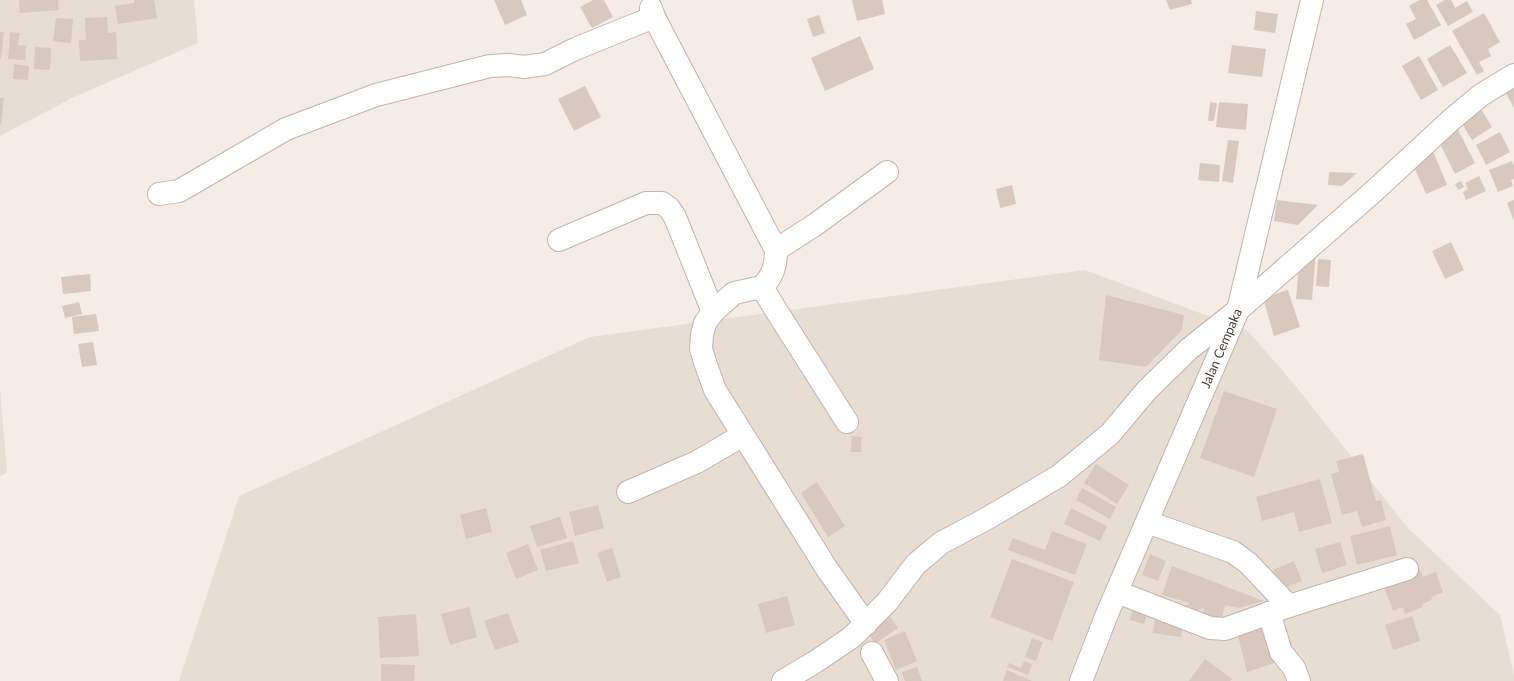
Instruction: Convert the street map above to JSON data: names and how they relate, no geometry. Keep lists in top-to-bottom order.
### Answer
{
  "streets": {
    "street": ["Jalan Cempaka"]
  }
}
